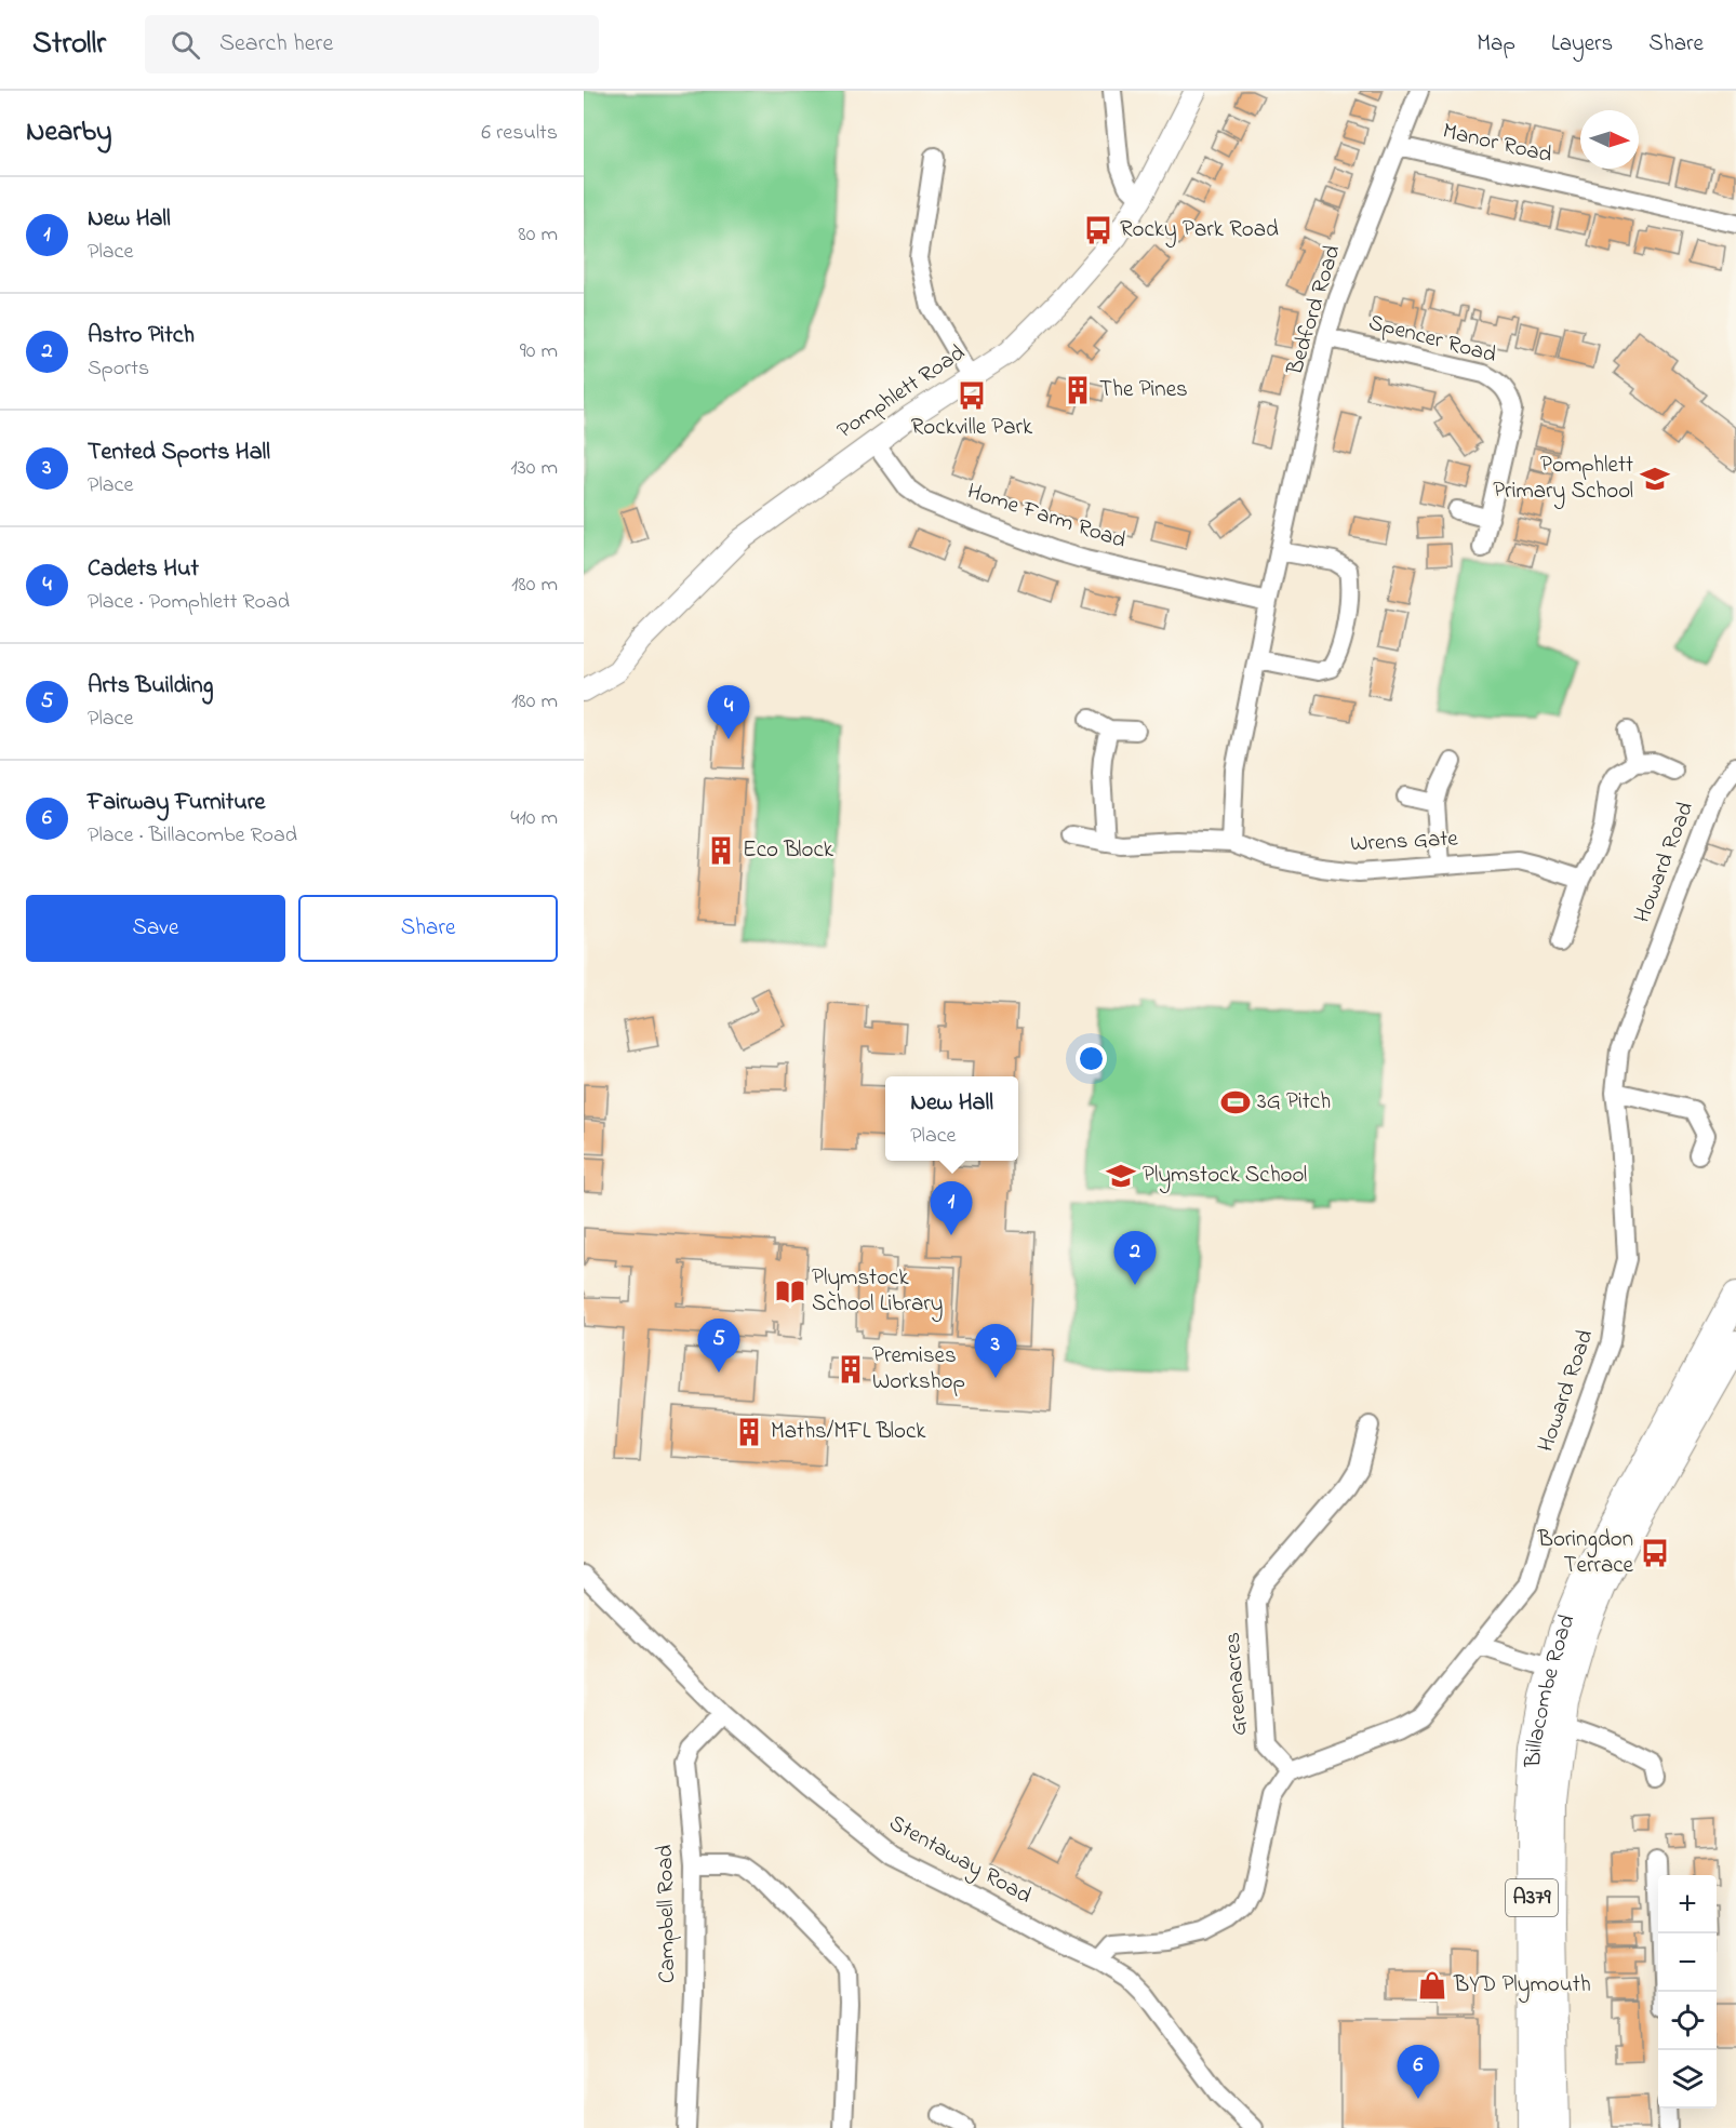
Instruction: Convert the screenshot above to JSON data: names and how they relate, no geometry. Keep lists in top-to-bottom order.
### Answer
{
  "streets": {
    "main road": ["Billacombe Road", "A379"],
    "street": [
      "Manor Road",
      "Bedford Road",
      "Spencer Road",
      "Pomphlett Road",
      "Home Farm Road",
      "Wrens Gate",
      "Howard Road",
      "Greenacres",
      "Stentaway Road",
      "Campbell Road"
    ]
  },
  "crossings": [
    ["Manor Road", "Bedford Road"],
    ["Bedford Road", "Spencer Road"],
    ["Bedford Road", "Home Farm Road"],
    ["Bedford Road", "Wrens Gate"],
    ["Pomphlett Road", "Home Farm Road"],
    ["Stentaway Road", "Campbell Road"]
  ],
  "places": {
    "bus stop": ["Rocky Park Road", "Rockville Park", "Boringdon Terrace"],
    "building": [
      "The Pines",
      "Eco Block",
      "Premises Workshop",
      "Maths/MFL Block"
    ],
    "school or university": ["Pomphlett Primary School", "Plymstock School"],
    "sports": ["3G Pitch"],
    "library": ["Plymstock School Library"],
    "shop": ["BYD Plymouth"]
  },
  "north": "right",
  "page": {
    "header": "Strollr",
    "search": "Search here",
    "nav": ["Map", "Layers", "Share"],
    "heading": ["Nearby", "6 results"],
    "list": [
      {
        "mark": "1",
        "name": "New Hall",
        "note": "Place",
        "value": "80 m"
      },
      {
        "mark": "2",
        "name": "Astro Pitch",
        "note": "Sports",
        "value": "90 m"
      },
      {
        "mark": "3",
        "name": "Tented Sports Hall",
        "note": "Place",
        "value": "130 m"
      },
      {
        "mark": "4",
        "name": "Cadets Hut",
        "note": "Place · Pomphlett Road",
        "value": "180 m"
      },
      {
        "mark": "5",
        "name": "Arts Building",
        "note": "Place",
        "value": "180 m"
      },
      {
        "mark": "6",
        "name": "Fairway Furniture",
        "note": "Place · Billacombe Road",
        "value": "410 m"
      }
    ],
    "pins": [
      "4",
      "1",
      "2",
      "5",
      "3",
      "6"
    ],
    "buttons": ["Save", "Share"],
    "popup": ["New Hall", "Place"],
    "map_buttons": ["+", "−"]
  }
}
